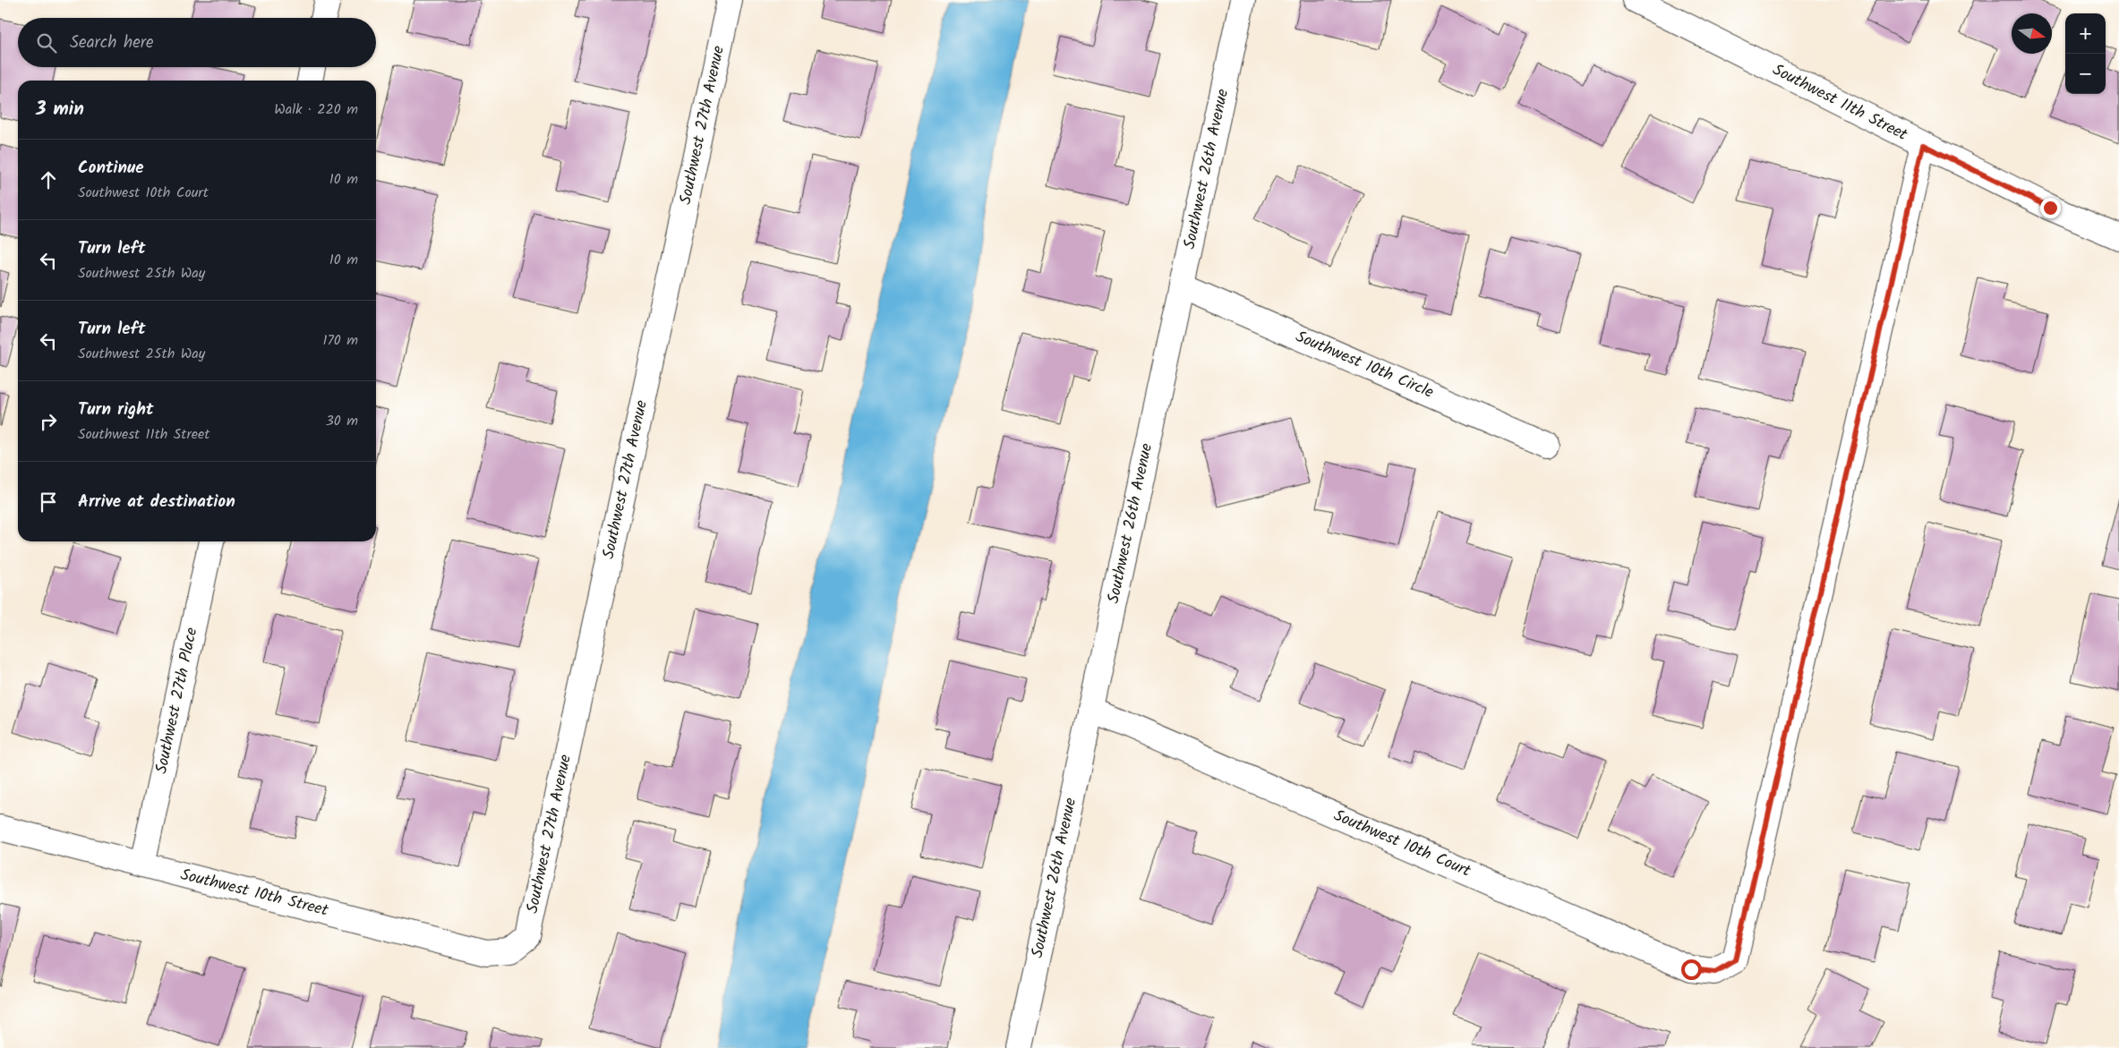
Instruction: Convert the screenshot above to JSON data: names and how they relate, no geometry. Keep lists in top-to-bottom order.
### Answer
{
  "streets": {
    "street": [
      "Southwest 11th Street",
      "Southwest 27th Avenue",
      "Southwest 26th Avenue",
      "Southwest 10th Circle",
      "Southwest 27th Place",
      "Southwest 10th Court",
      "Southwest 10th Street"
    ]
  },
  "crossings": [
    ["Southwest 11th Street", "Southwest 10th Court"],
    ["Southwest 27th Avenue", "Southwest 10th Street"],
    ["Southwest 26th Avenue", "Southwest 10th Circle"],
    ["Southwest 26th Avenue", "Southwest 10th Court"],
    ["Southwest 27th Place", "Southwest 10th Street"]
  ],
  "north": "right",
  "page": {
    "map_buttons": ["+", "−"],
    "search": "Search here",
    "heading": ["3 min", "Walk · 220 m"],
    "list": [
      ["Continue", "Southwest 10th Court", "10 m"],
      ["Turn left", "Southwest 25th Way", "10 m"],
      ["Turn left", "Southwest 25th Way", "170 m"],
      ["Turn right", "Southwest 11th Street", "30 m"],
      "Arrive at destination"
    ]
  }
}
